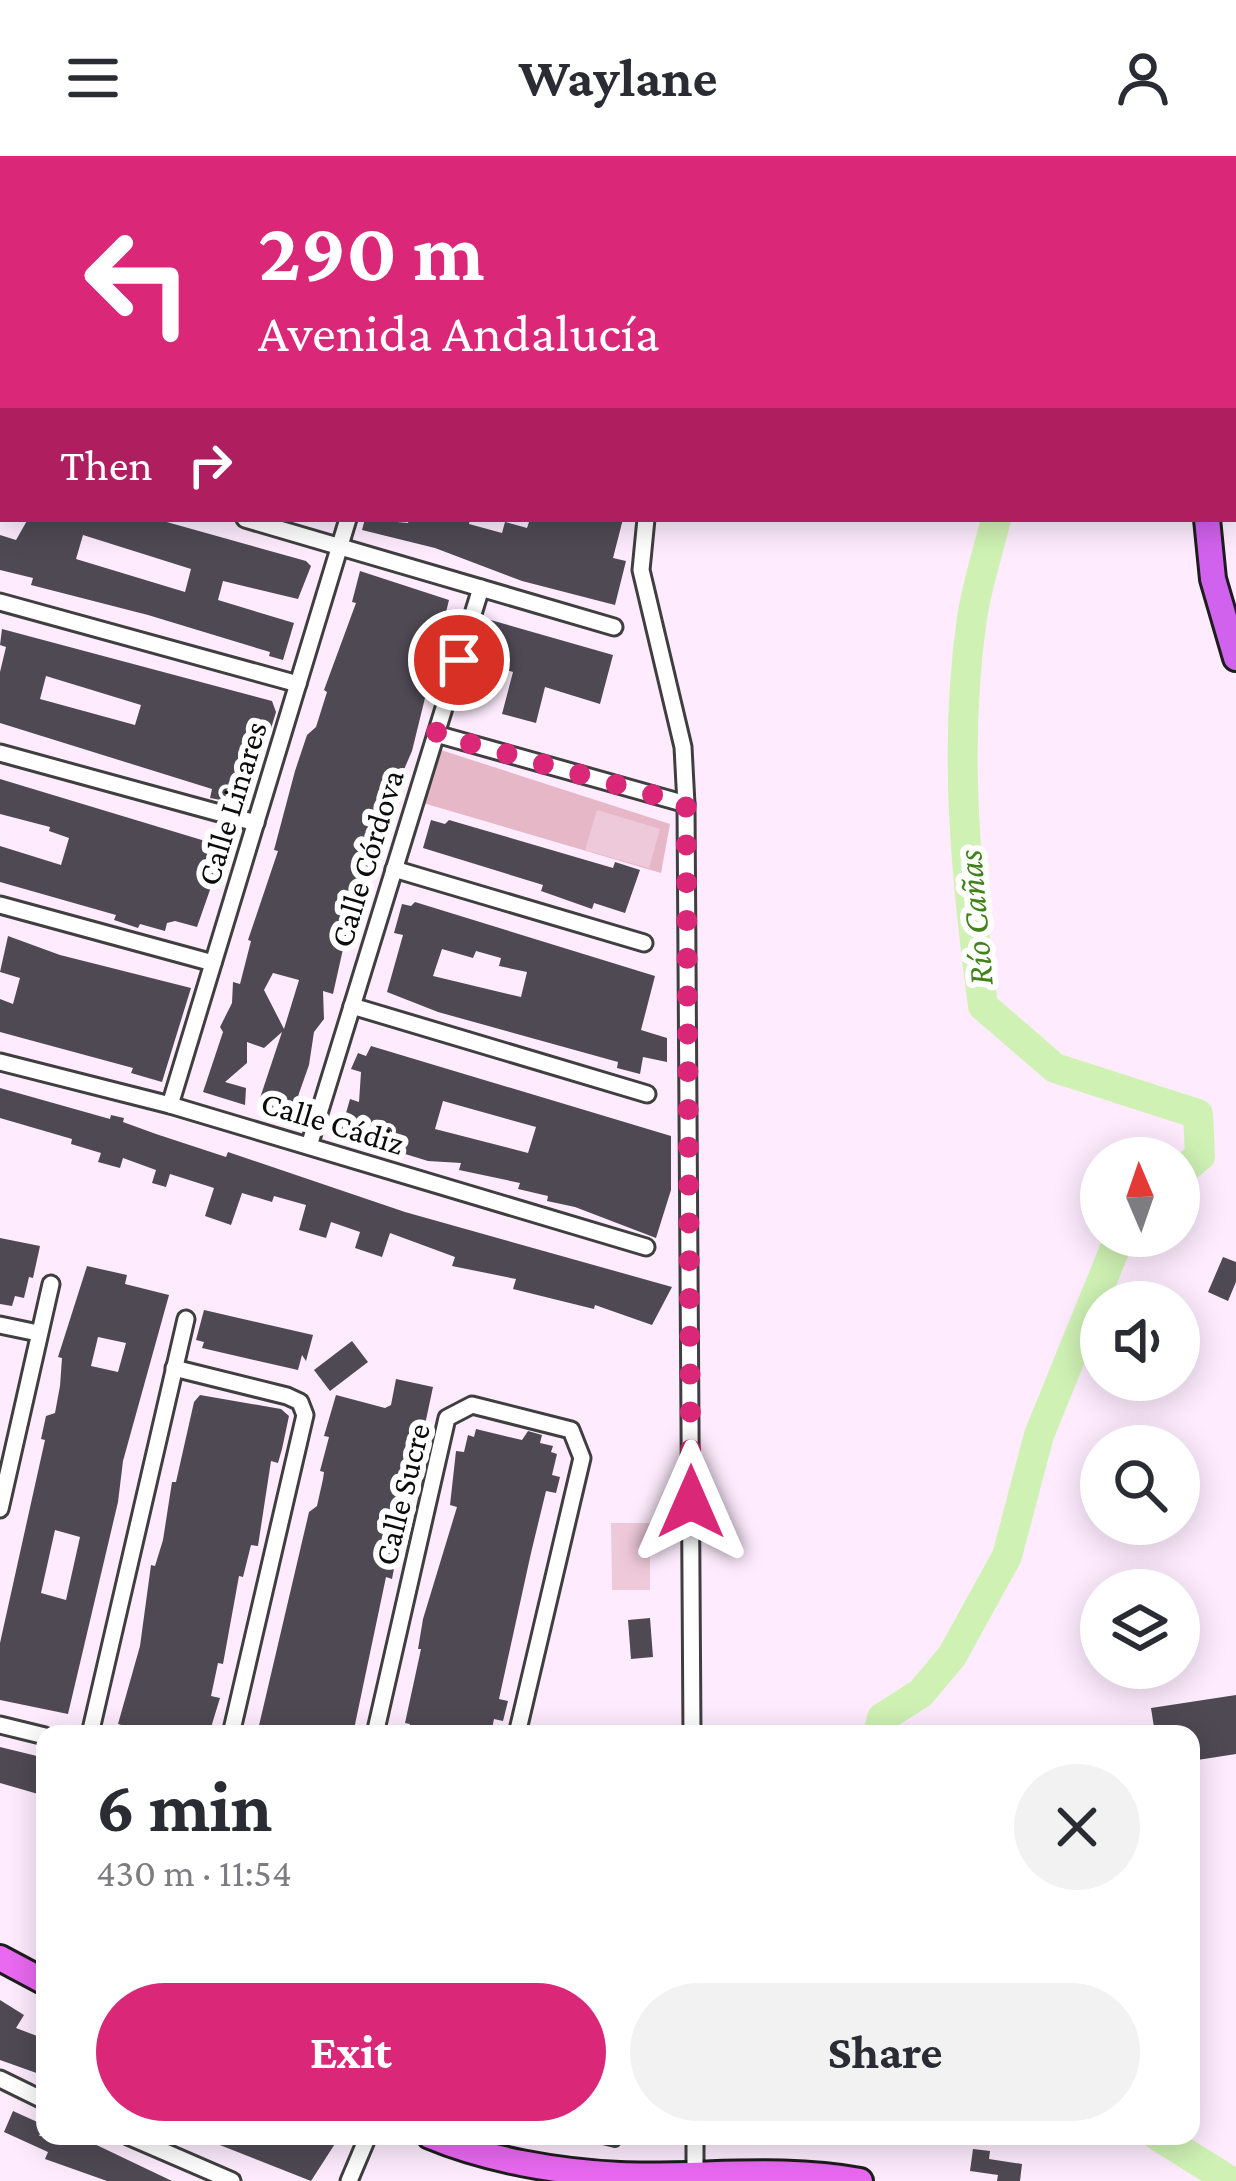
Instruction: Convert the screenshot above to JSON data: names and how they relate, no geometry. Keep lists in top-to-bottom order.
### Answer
{
  "streets": {
    "street": [
      "Calle Linares",
      "Calle Córdova",
      "Calle Cádiz",
      "Calle Sucre"
    ]
  },
  "crossings": [
    ["Calle Linares", "Calle Cádiz"],
    ["Calle Córdova", "Calle Cádiz"]
  ],
  "water": ["Río Cañas"],
  "north": "top",
  "page": {
    "header": "Waylane",
    "turn": ["290 m", "Avenida Andalucía"],
    "then": "Then",
    "heading": ["6 min", "430 m · 11:54"],
    "buttons": ["Exit", "Share"]
  }
}
